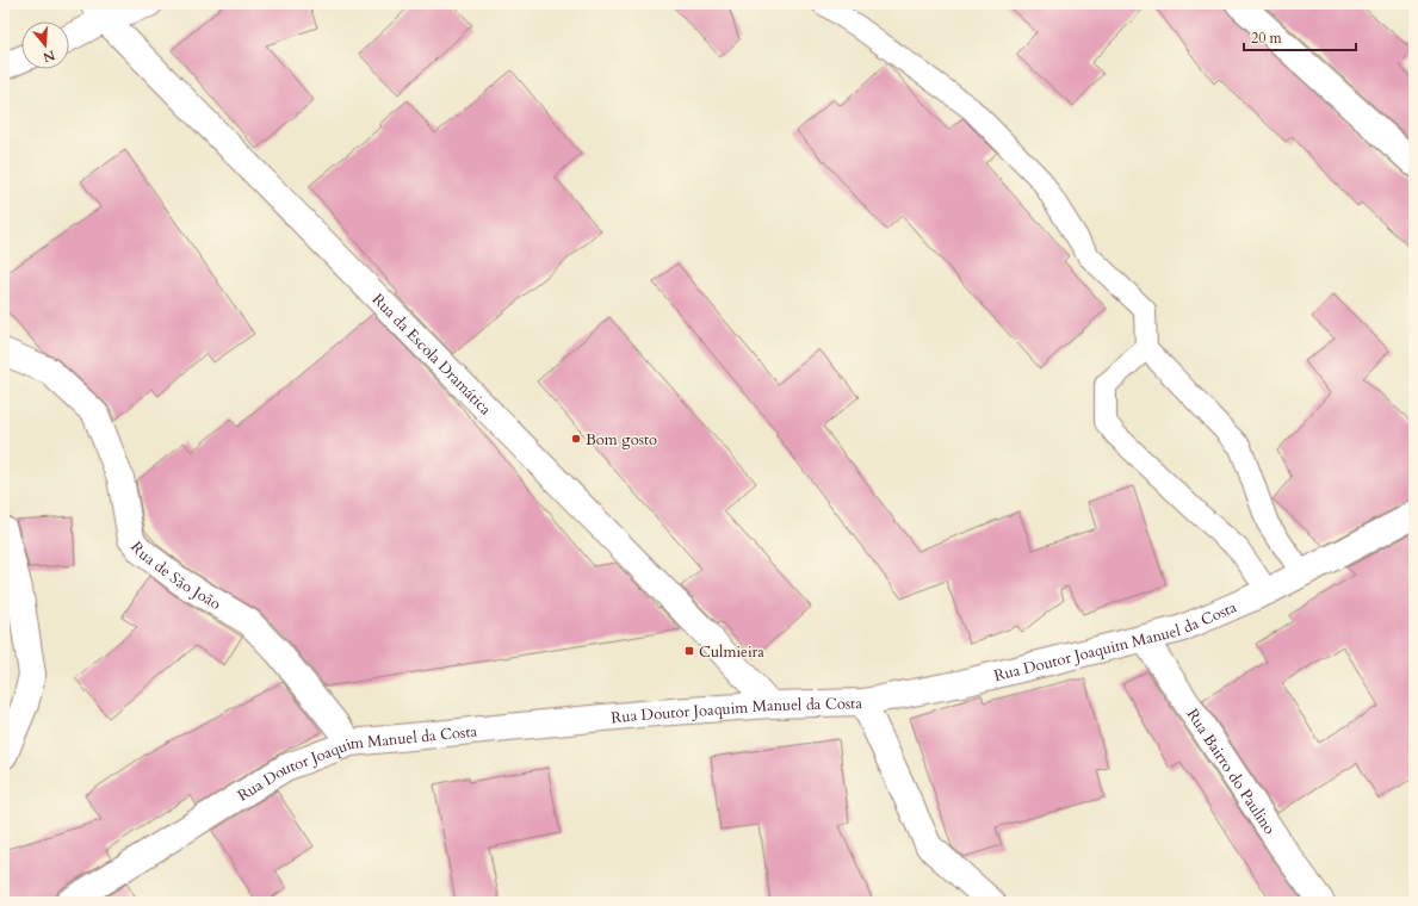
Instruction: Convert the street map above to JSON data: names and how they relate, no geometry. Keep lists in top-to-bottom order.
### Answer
{
  "streets": {
    "street": [
      "Rua da Escola Dramática",
      "Rua de São João",
      "Rua Doutor Joaquim Manuel da Costa",
      "Rua Bairro do Paulino"
    ]
  },
  "crossings": [
    ["Rua da Escola Dramática", "Rua Doutor Joaquim Manuel da Costa"],
    ["Rua de São João", "Rua Doutor Joaquim Manuel da Costa"],
    ["Rua Doutor Joaquim Manuel da Costa", "Rua Bairro do Paulino"]
  ],
  "places": {
    "other": ["Bom gosto"],
    "transit": ["Culmieira"]
  },
  "scale_bar": "20 m",
  "north": "bottom"
}
